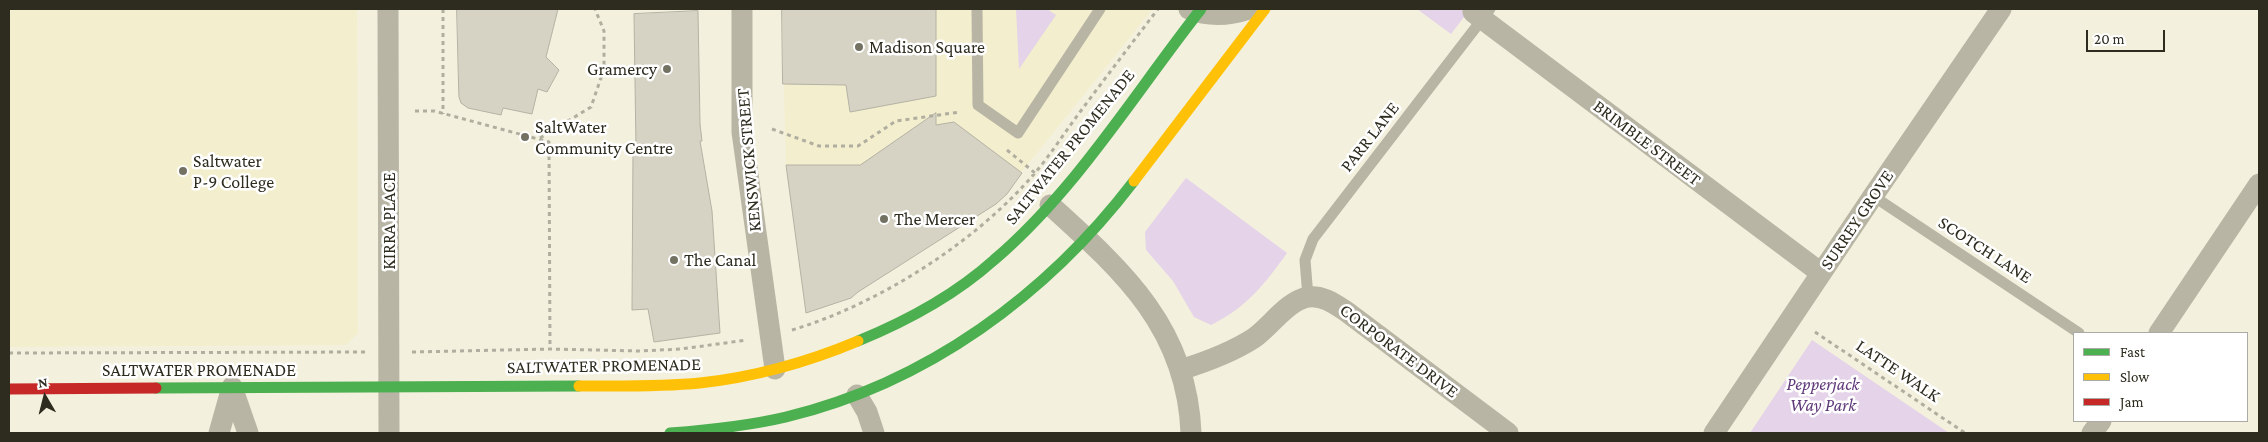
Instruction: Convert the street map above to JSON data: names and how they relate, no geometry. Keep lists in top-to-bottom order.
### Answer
{
  "streets": {
    "street": [
      "BRIMBLE STREET",
      "SALTWATER PROMENADE",
      "KENSWICK STREET",
      "SURREY GROVE",
      "KIRRA PLACE",
      "CORPORATE DRIVE"
    ],
    "lane": ["PARR LANE", "SCOTCH LANE"],
    "path": ["LATTE WALK"]
  },
  "crossings": [
    ["PARR LANE", "BRIMBLE STREET"],
    ["PARR LANE", "CORPORATE DRIVE"],
    ["BRIMBLE STREET", "SURREY GROVE"],
    ["SALTWATER PROMENADE", "KENSWICK STREET"],
    ["SALTWATER PROMENADE", "KIRRA PLACE"],
    ["SURREY GROVE", "SCOTCH LANE"]
  ],
  "parks": ["Pepperjack Way Park"],
  "places": [
    "Madison Square",
    "Gramercy",
    "SaltWater Community Centre",
    "Saltwater P-9 College",
    "The Mercer",
    "The Canal"
  ],
  "legend": ["Fast", "Slow", "Jam"],
  "scale_bar": "20 m",
  "north": "top"
}
